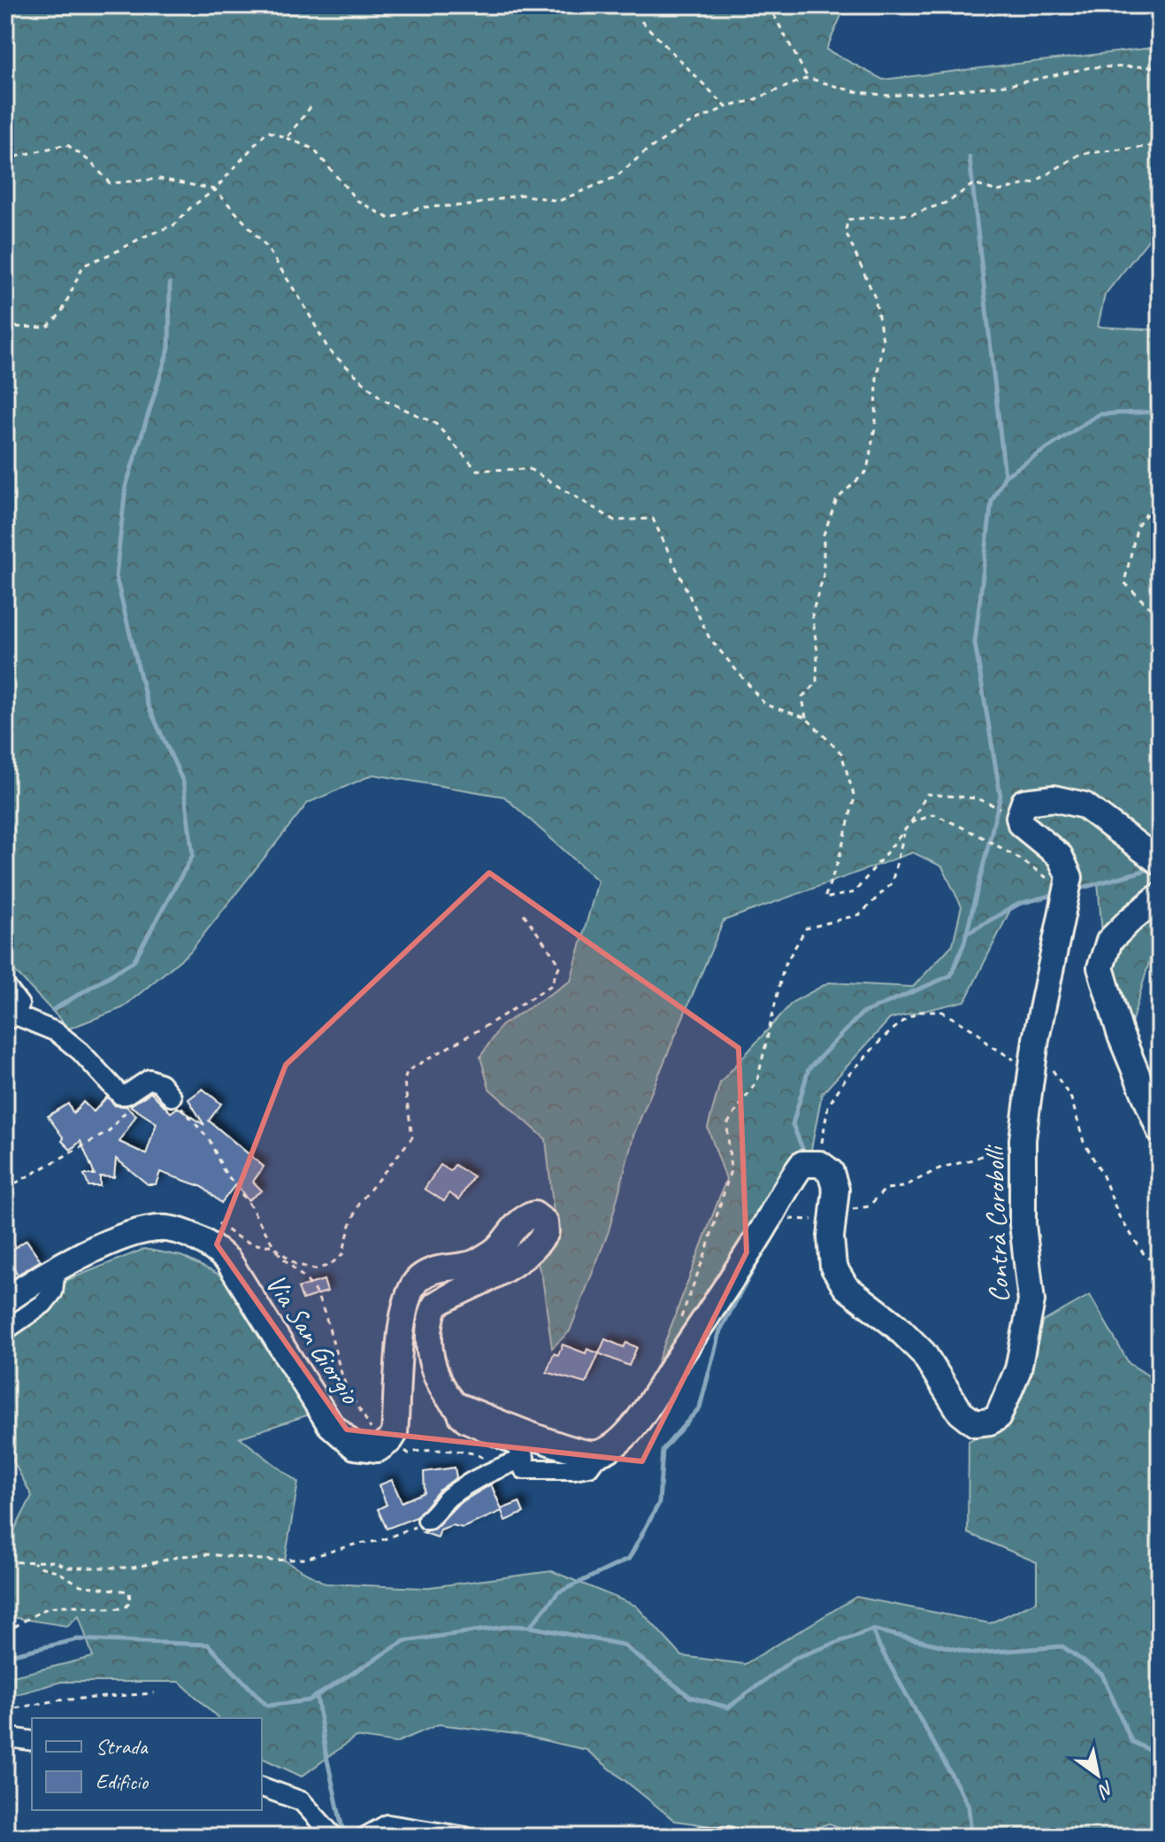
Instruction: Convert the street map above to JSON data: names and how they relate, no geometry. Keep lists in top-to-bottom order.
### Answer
{
  "streets": {
    "street": ["Contrà Corobolli", "Via San Giorgio"]
  },
  "legend": ["Strada", "Edificio"],
  "north": "bottom right"
}
